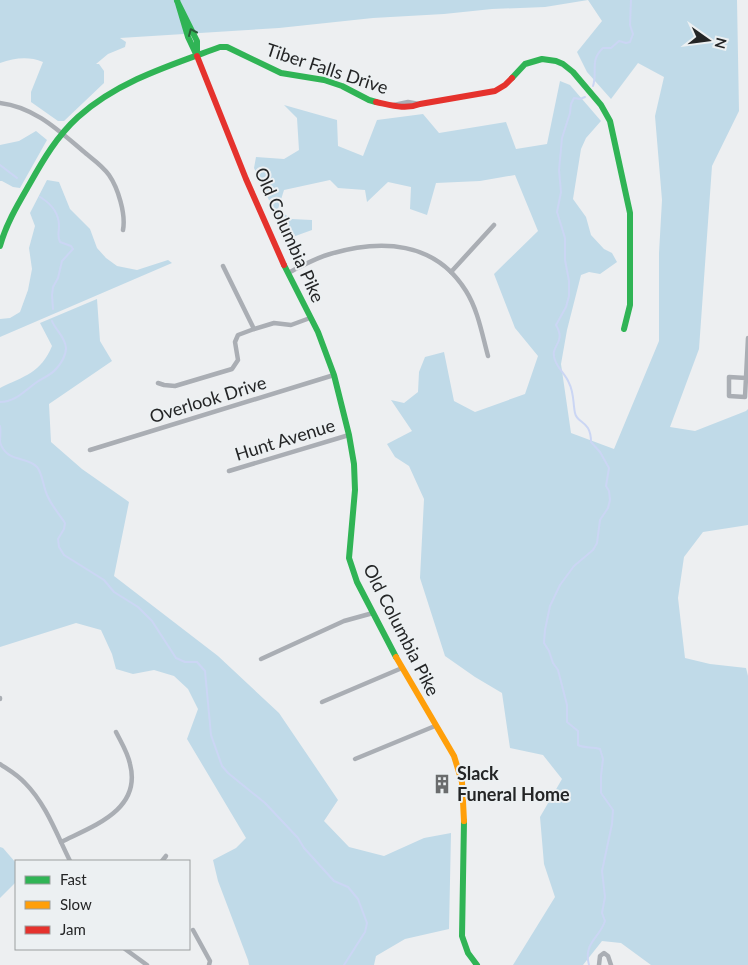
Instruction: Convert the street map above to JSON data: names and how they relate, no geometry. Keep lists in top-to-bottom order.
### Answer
{
  "streets": {
    "street": [
      "Tiber Falls Drive",
      "Old Columbia Pike",
      "Overlook Drive",
      "Hunt Avenue"
    ]
  },
  "crossings": [
    ["Tiber Falls Drive", "Old Columbia Pike"],
    ["Old Columbia Pike", "Overlook Drive"],
    ["Old Columbia Pike", "Hunt Avenue"]
  ],
  "places": {
    "building": ["Slack Funeral Home"]
  },
  "legend": ["Fast", "Slow", "Jam"],
  "north": "right"
}
